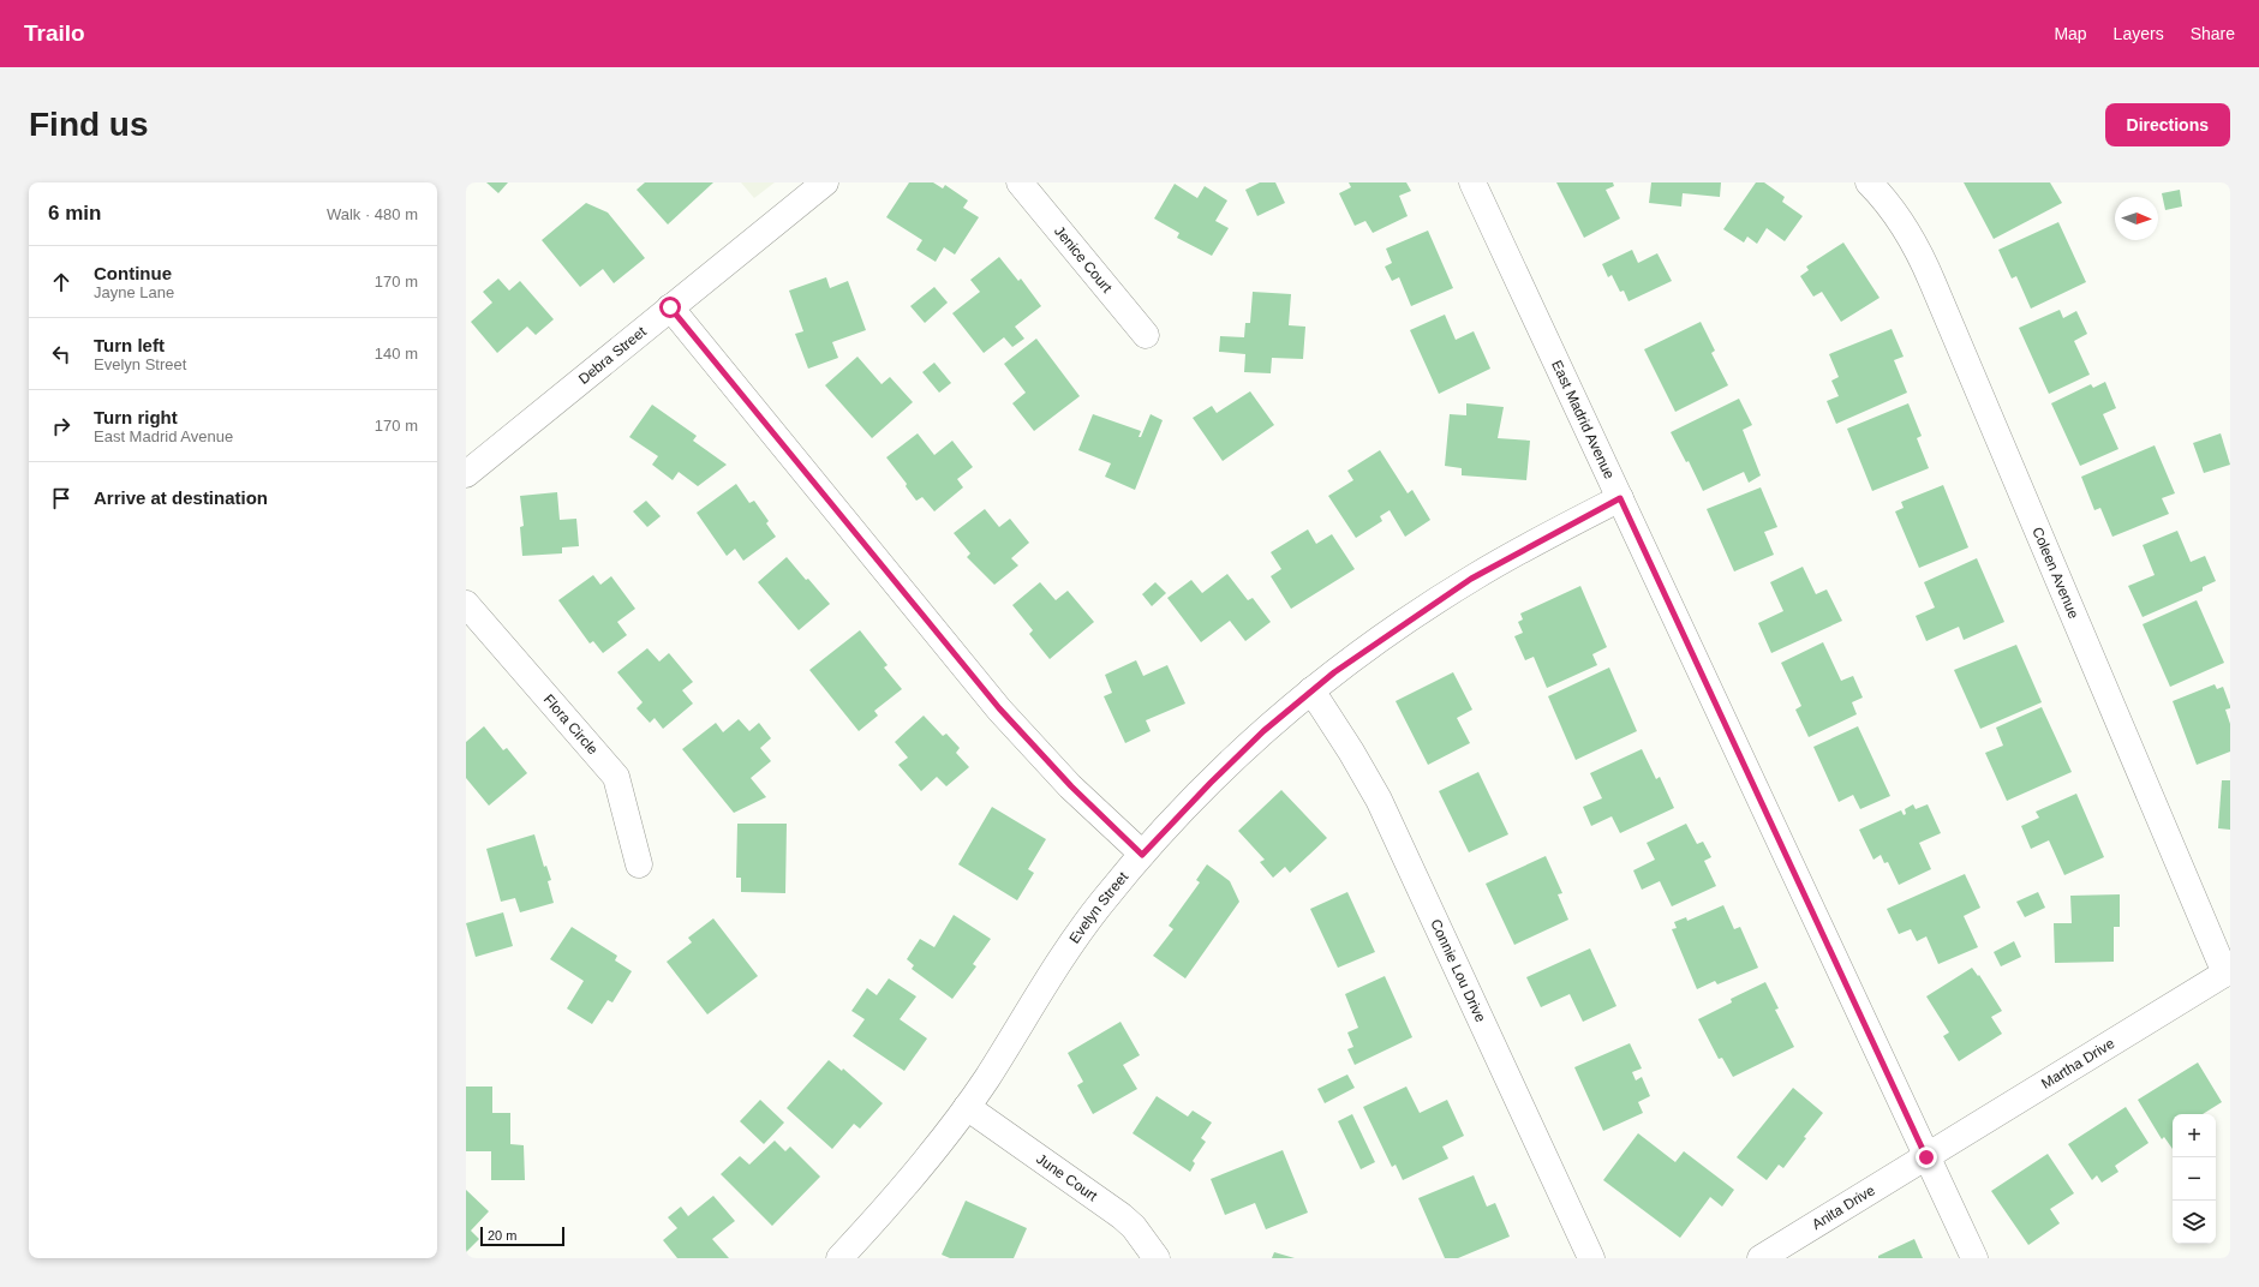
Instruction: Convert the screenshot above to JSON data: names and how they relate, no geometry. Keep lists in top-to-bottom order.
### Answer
{
  "streets": {
    "street": [
      "Jenice Court",
      "Debra Street",
      "East Madrid Avenue",
      "Coleen Avenue",
      "Flora Circle",
      "Evelyn Street",
      "Connie Lou Drive",
      "Martha Drive",
      "June Court",
      "Anita Drive"
    ]
  },
  "crossings": [
    ["East Madrid Avenue", "Evelyn Street"],
    ["East Madrid Avenue", "Martha Drive"],
    ["East Madrid Avenue", "Anita Drive"],
    ["Coleen Avenue", "Martha Drive"],
    ["Evelyn Street", "Connie Lou Drive"],
    ["Evelyn Street", "June Court"],
    ["Martha Drive", "Anita Drive"]
  ],
  "scale_bar": "20 m",
  "north": "right",
  "page": {
    "header": "Trailo",
    "nav": ["Map", "Layers", "Share"],
    "buttons": "Directions",
    "title": "Find us",
    "heading": ["6 min", "Walk · 480 m"],
    "list": [
      ["Continue", "Jayne Lane", "170 m"],
      ["Turn left", "Evelyn Street", "140 m"],
      ["Turn right", "East Madrid Avenue", "170 m"],
      "Arrive at destination"
    ],
    "map_buttons": ["+", "−"],
    "scale": "20 m"
  }
}
